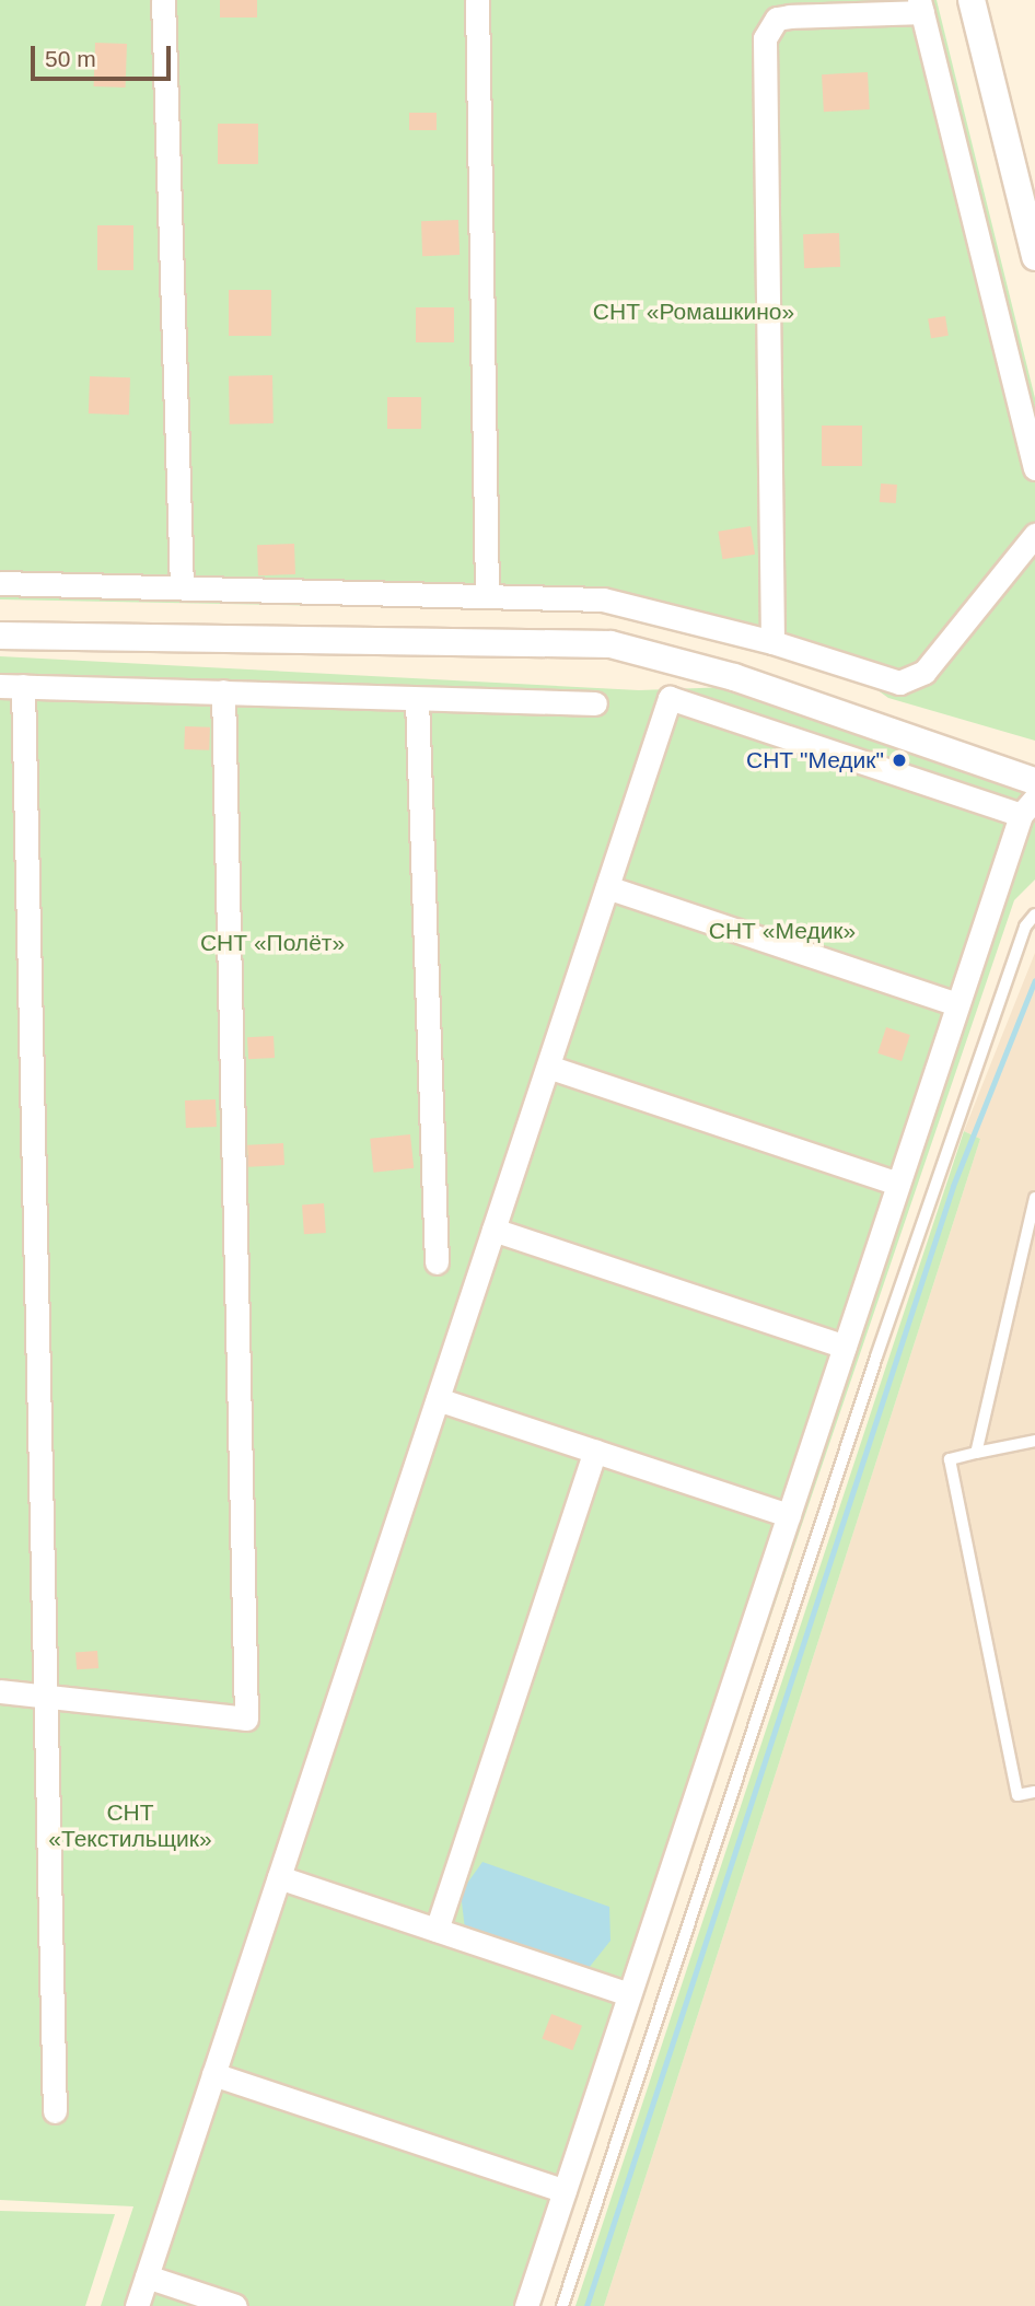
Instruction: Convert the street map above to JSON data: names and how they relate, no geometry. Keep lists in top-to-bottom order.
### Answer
{
  "parks": [
    "СНТ «Ромашкино»",
    "СНТ «Медик»",
    "СНТ «Полёт»",
    "СНТ «Текстильщик»"
  ],
  "places": ["СНТ \"Медик\""],
  "scale_bar": "50 m"
}
